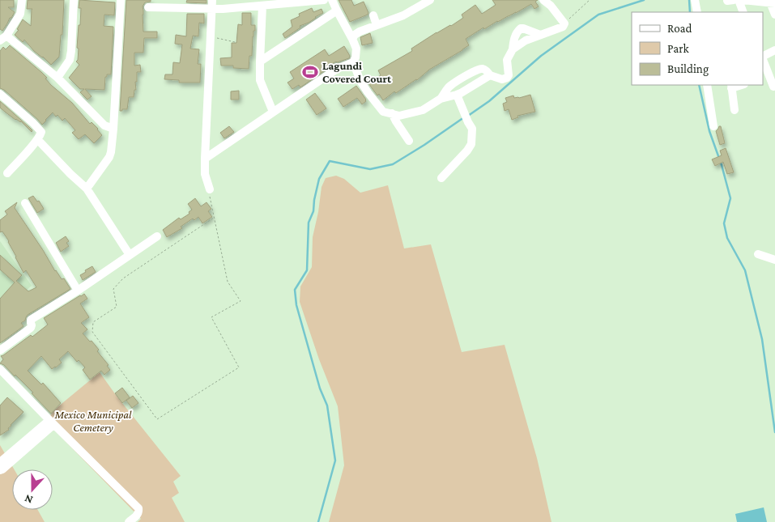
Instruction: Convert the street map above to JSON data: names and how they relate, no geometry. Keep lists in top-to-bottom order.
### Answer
{
  "parks": ["Mexico Municipal Cemetery"],
  "places": {
    "sports": ["Lagundi Covered Court"]
  },
  "legend": ["Road", "Park", "Building"],
  "north": "bottom"
}
